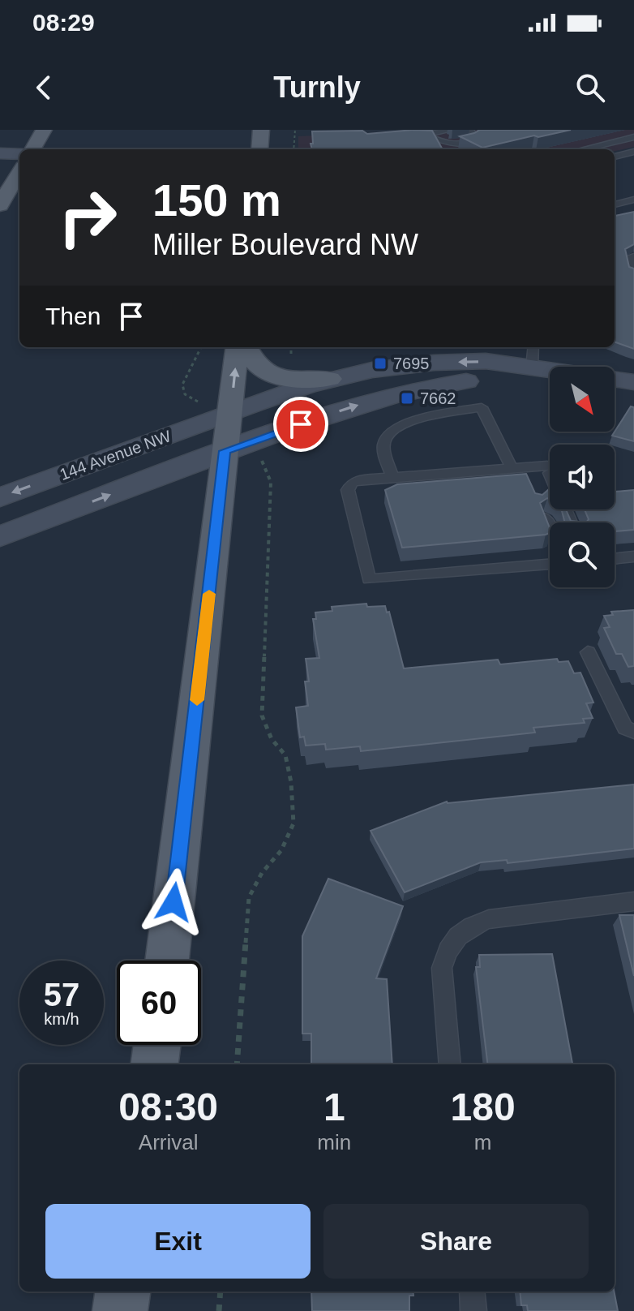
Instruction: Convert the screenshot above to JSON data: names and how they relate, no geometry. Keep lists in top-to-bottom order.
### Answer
{
  "streets": {
    "street": ["144 Avenue NW"]
  },
  "places": {
    "transit": ["7695", "7662"]
  },
  "north": "bottom right",
  "page": {
    "status": "08:29",
    "header": "Turnly",
    "turn": ["150 m", "Miller Boulevard NW"],
    "then": "Then",
    "speed": "57 km/h",
    "limit": "60",
    "eta": [
      "08:30",
      "Arrival",
      "1",
      "min",
      "180",
      "m"
    ],
    "buttons": ["Exit", "Share"]
  }
}
